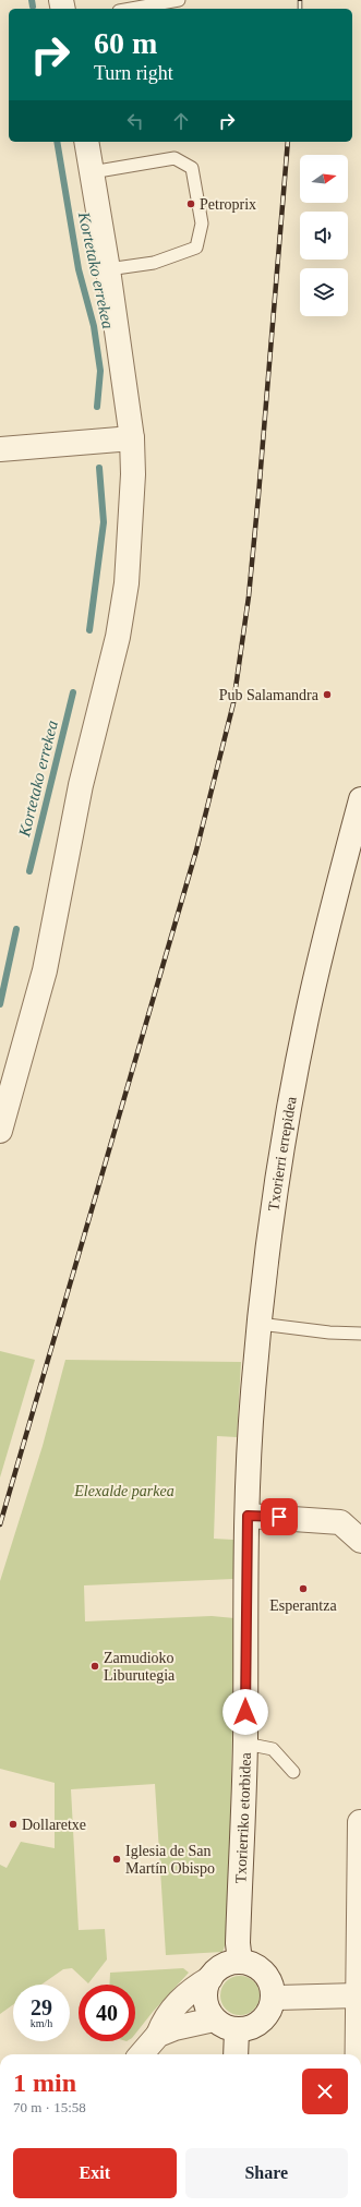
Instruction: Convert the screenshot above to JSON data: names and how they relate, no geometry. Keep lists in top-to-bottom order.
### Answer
{
  "streets": {
    "street": ["Txorierri errepidea", "Txorierriko etorbidea"]
  },
  "crossings": [
    ["Txorierri errepidea", "Txorierriko etorbidea"]
  ],
  "water": ["Kortetako errekea"],
  "parks": ["Elexalde parkea"],
  "places": [
    "Petroprix",
    "Pub Salamandra",
    "Esperantza",
    "Zamudioko Liburutegia",
    "Dollaretxe",
    "Iglesia de San Martín Obispo"
  ],
  "north": "right",
  "page": {
    "turn": ["60 m", "Turn right"],
    "speed": "29 km/h",
    "limit": "40",
    "heading": ["1 min", "70 m · 15:58"],
    "buttons": ["Exit", "Share"]
  }
}
